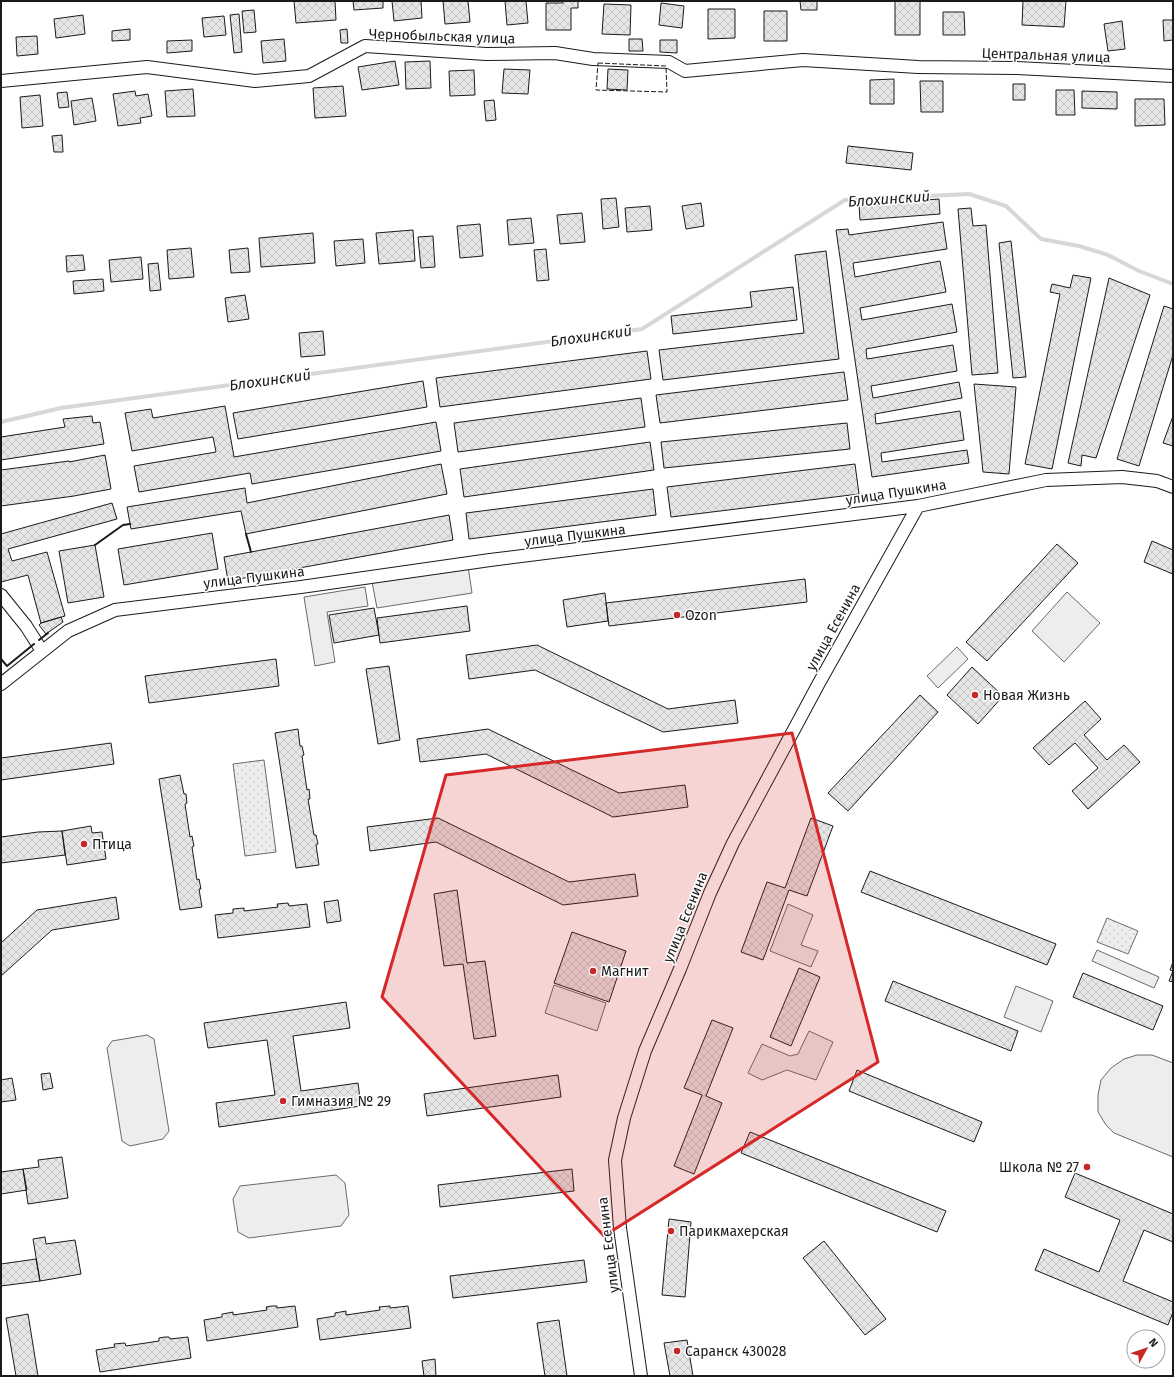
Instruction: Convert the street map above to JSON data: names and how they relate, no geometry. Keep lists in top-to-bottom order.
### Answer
{
  "streets": {
    "street": [
      "Чернобыльская улица",
      "Центральная улица",
      "улица Пушкина",
      "улица Есенина"
    ]
  },
  "crossings": [
    ["Чернобыльская улица", "Центральная улица"],
    ["улица Пушкина", "улица Есенина"]
  ],
  "water": ["Блохинский"],
  "places": [
    "Ozon",
    "Новая Жизнь",
    "Птица",
    "Магнит",
    "Гимназия № 29",
    "Школа № 27",
    "Парикмахерская",
    "Саранск 430028"
  ],
  "north": "top right"
}
